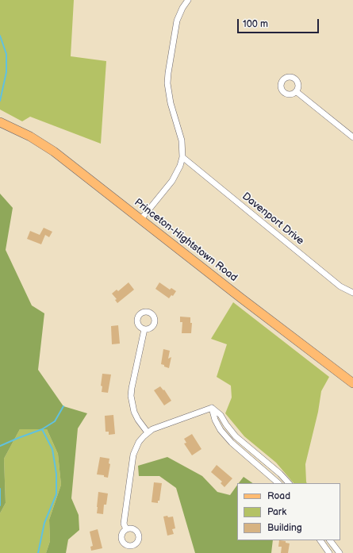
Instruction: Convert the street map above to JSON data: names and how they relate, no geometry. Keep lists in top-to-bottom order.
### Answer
{
  "streets": {
    "main road": ["Princeton-Hightstown Road"],
    "street": ["Davenport Drive"]
  },
  "legend": ["Road", "Park", "Building"],
  "scale_bar": "100 m"
}
